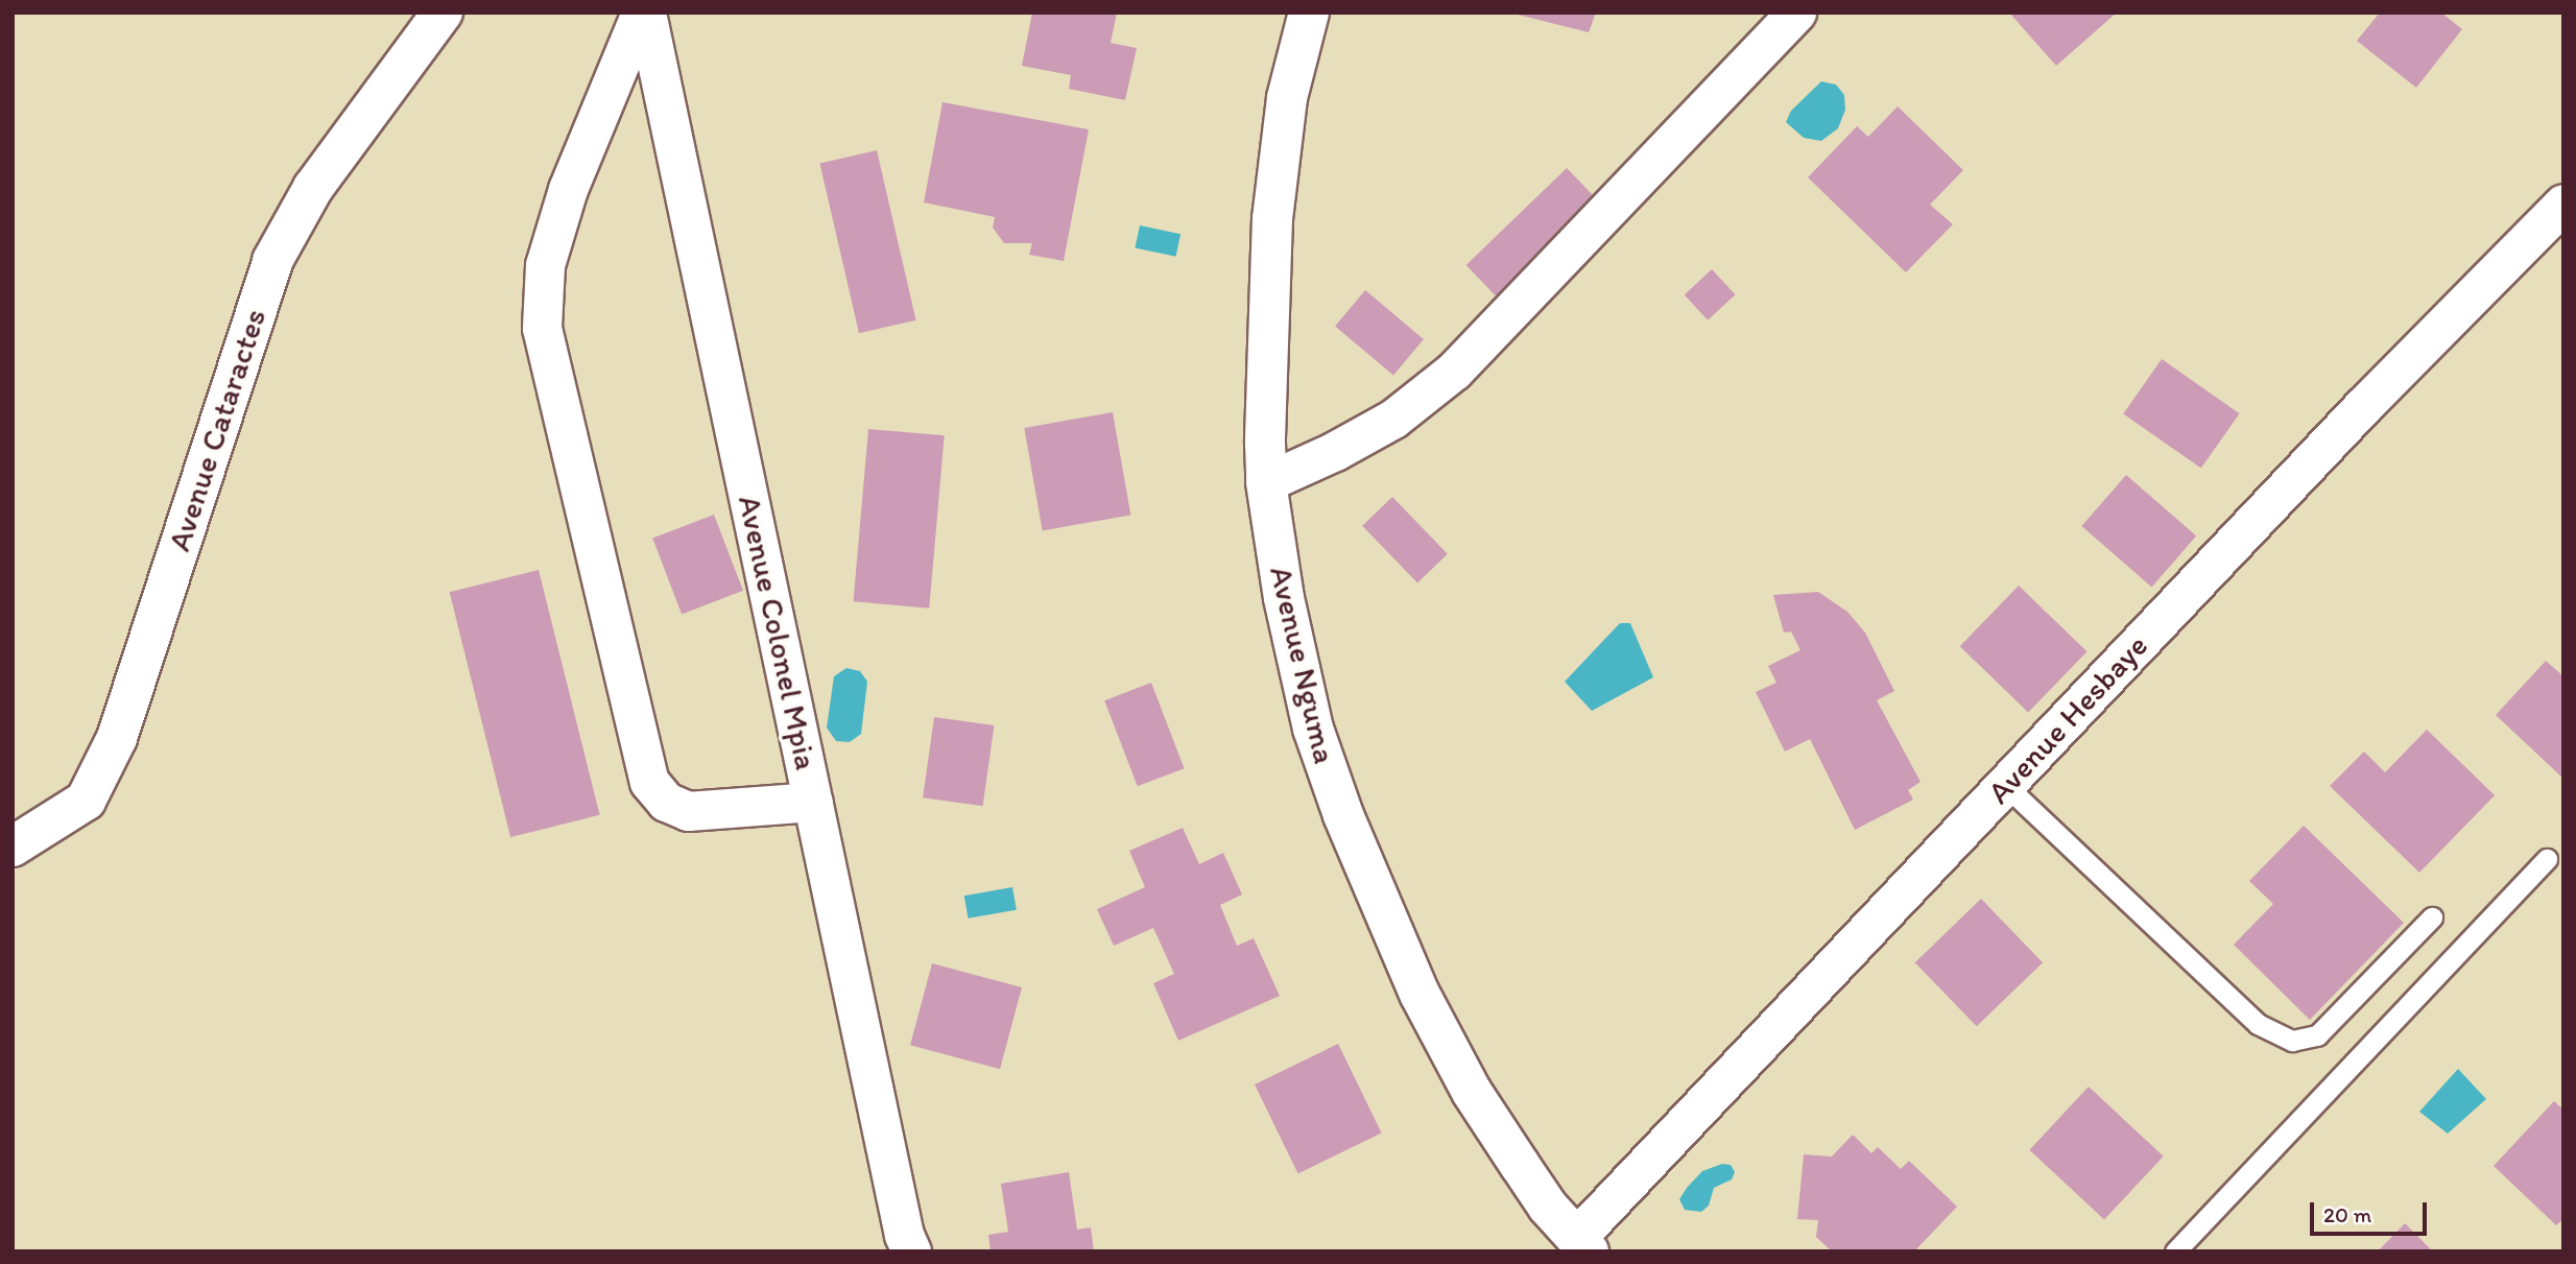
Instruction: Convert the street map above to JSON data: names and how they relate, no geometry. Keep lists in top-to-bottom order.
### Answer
{
  "streets": {
    "main road": ["Avenue Cataractes", "Avenue Nguma"],
    "street": ["Avenue Colonel Mpia", "Avenue Hesbaye"]
  },
  "crossings": [
    ["Avenue Nguma", "Avenue Hesbaye"]
  ],
  "scale_bar": "20 m"
}
